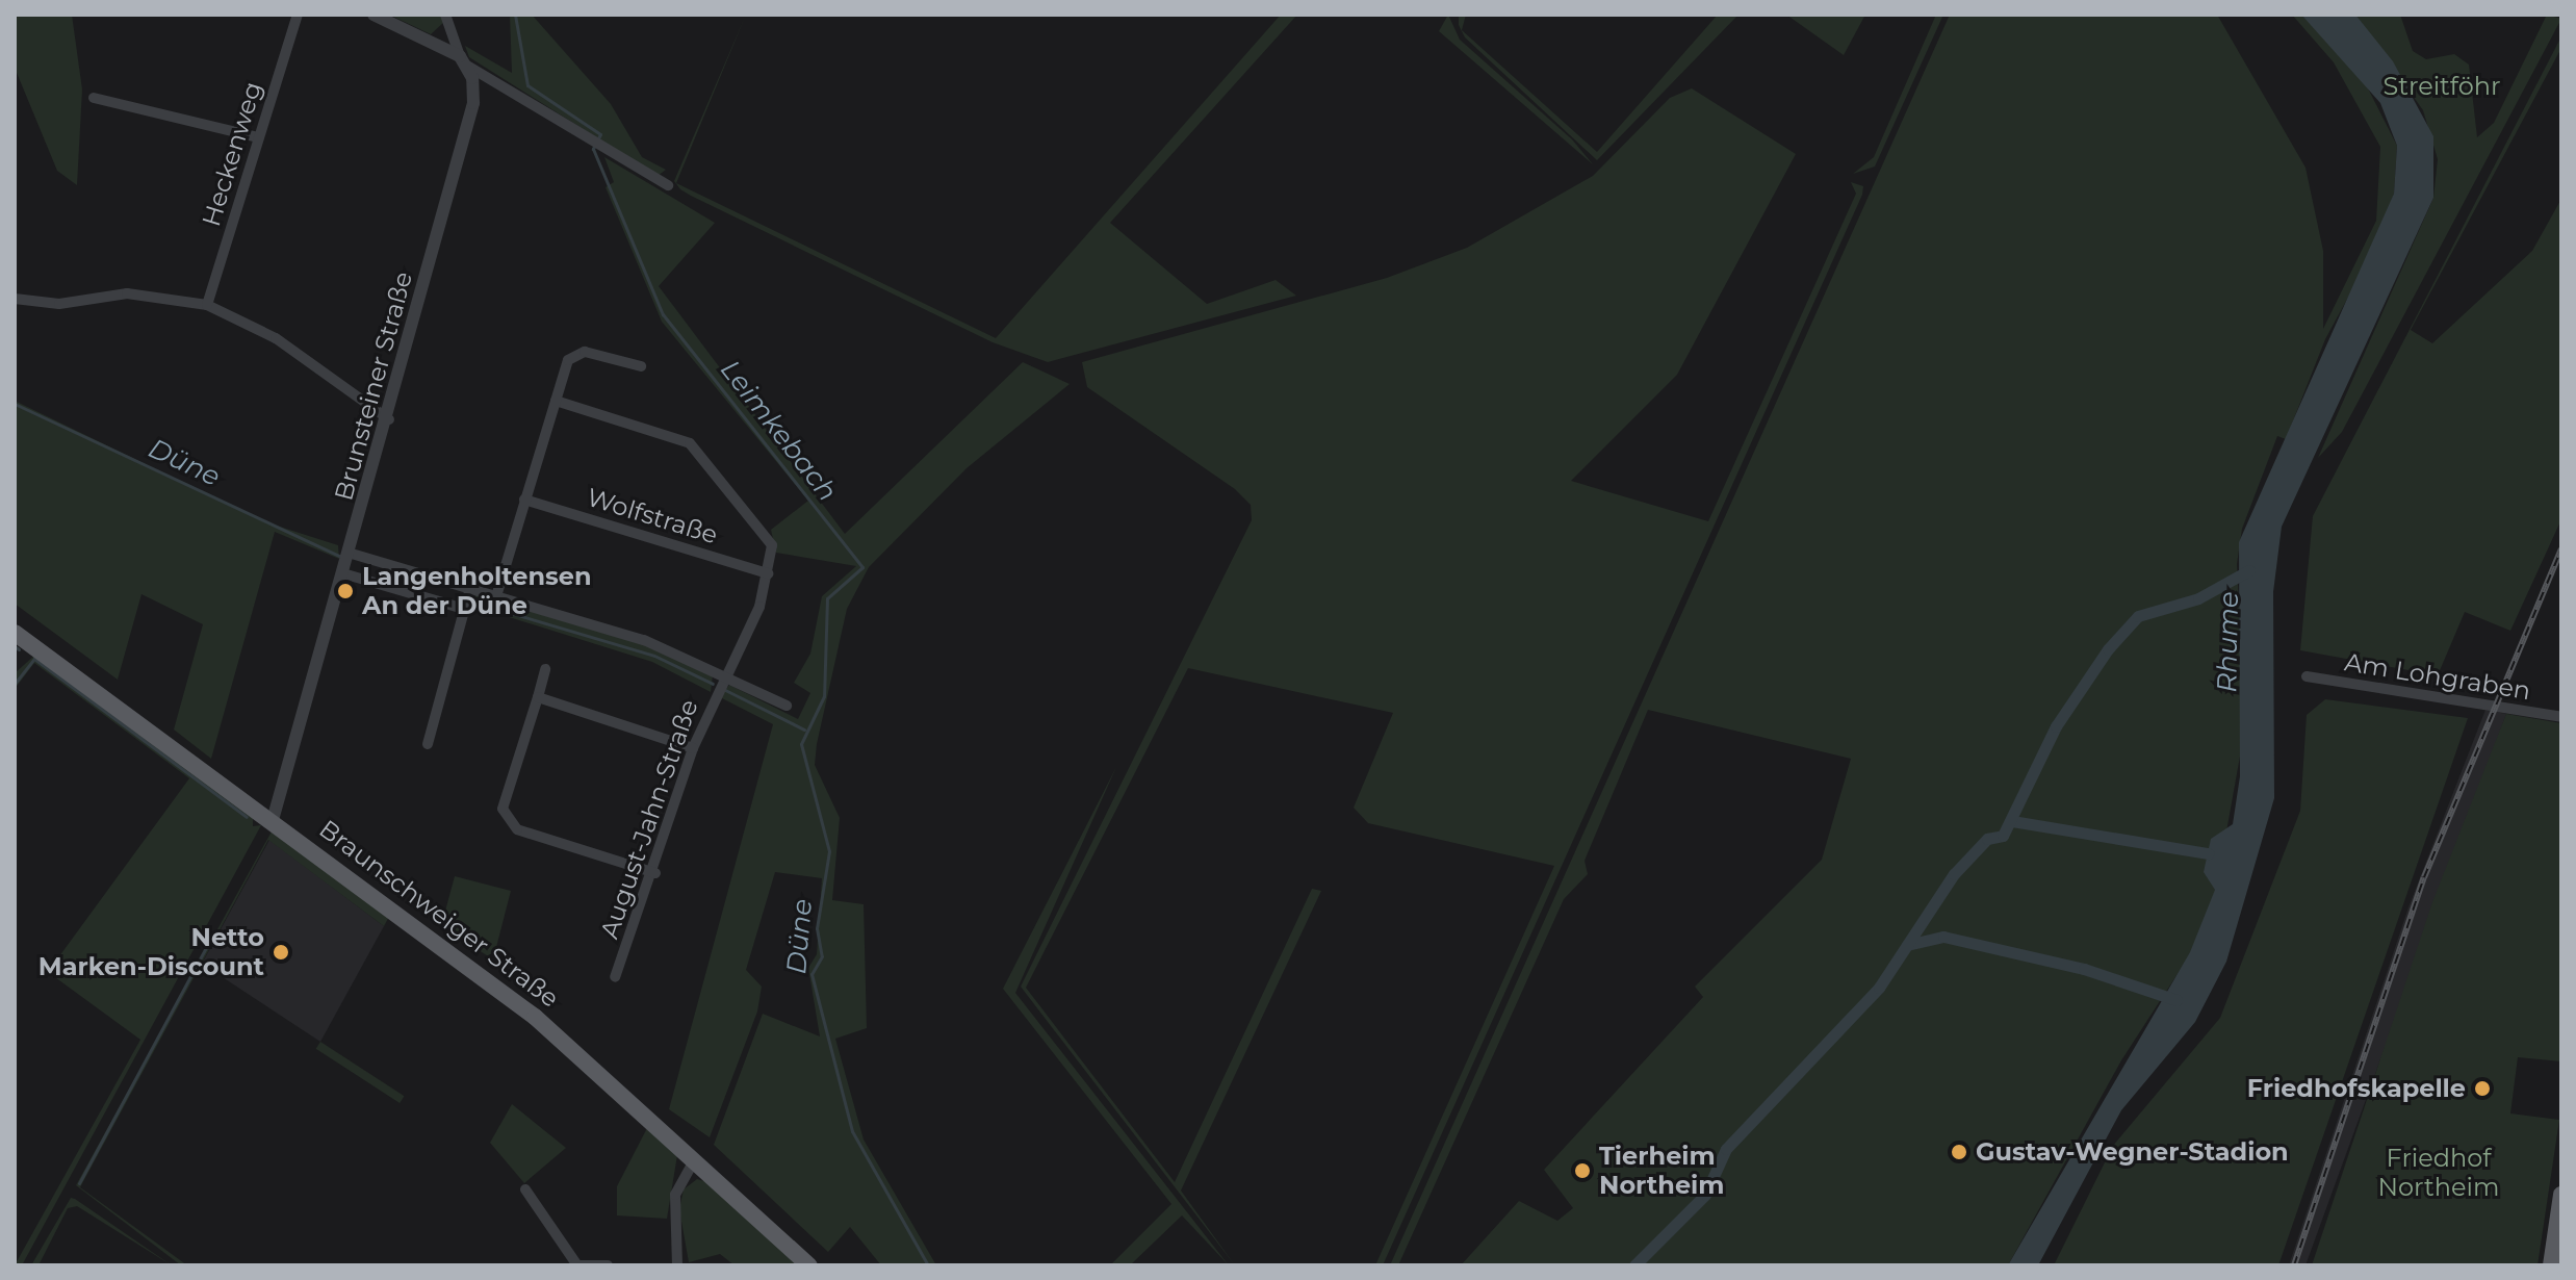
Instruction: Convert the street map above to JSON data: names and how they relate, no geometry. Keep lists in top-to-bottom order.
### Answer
{
  "streets": {
    "main road": ["Braunschweiger Straße"],
    "street": [
      "Heckenweg",
      "Brunsteiner Straße",
      "Wolfstraße",
      "Am Lohgraben",
      "August-Jahn-Straße"
    ]
  },
  "crossings": [
    ["Brunsteiner Straße", "Braunschweiger Straße"],
    ["Wolfstraße", "August-Jahn-Straße"]
  ],
  "water": ["Leimkebach", "Düne", "Rhume"],
  "parks": ["Streitföhr", "Friedhof Northeim"],
  "places": [
    "Langenholtensen An der Düne",
    "Netto Marken-Discount",
    "Friedhofskapelle",
    "Gustav-Wegner-Stadion",
    "Tierheim Northeim"
  ]
}
